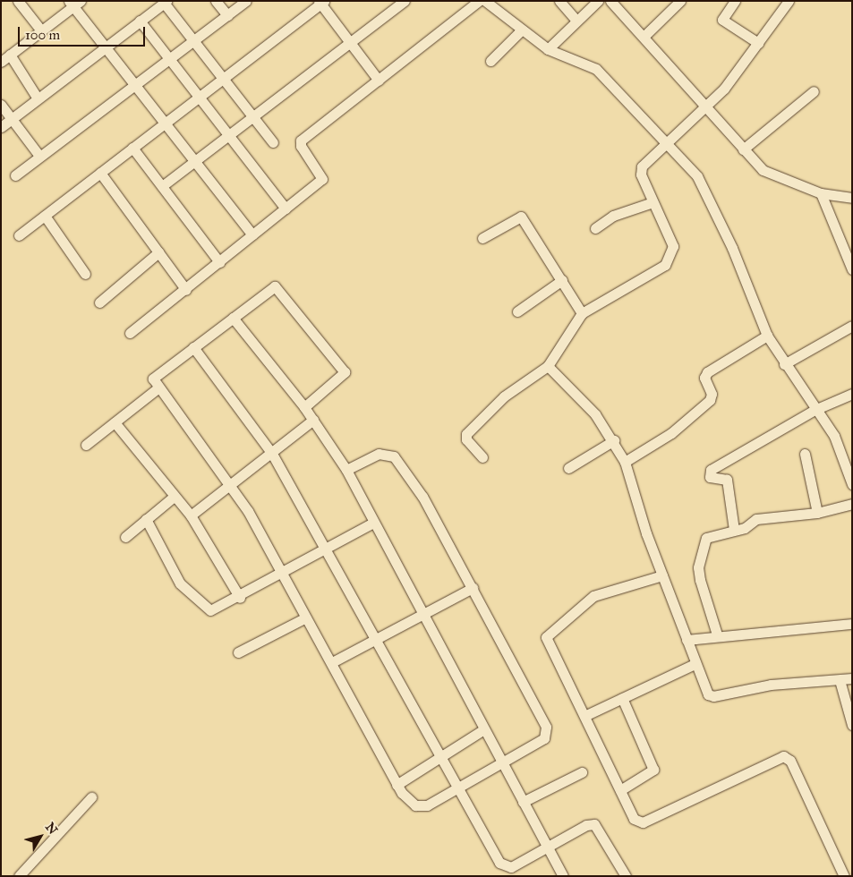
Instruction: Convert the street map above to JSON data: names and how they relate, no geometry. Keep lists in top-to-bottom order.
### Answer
{
  "scale_bar": "100 m",
  "north": "top right"
}
